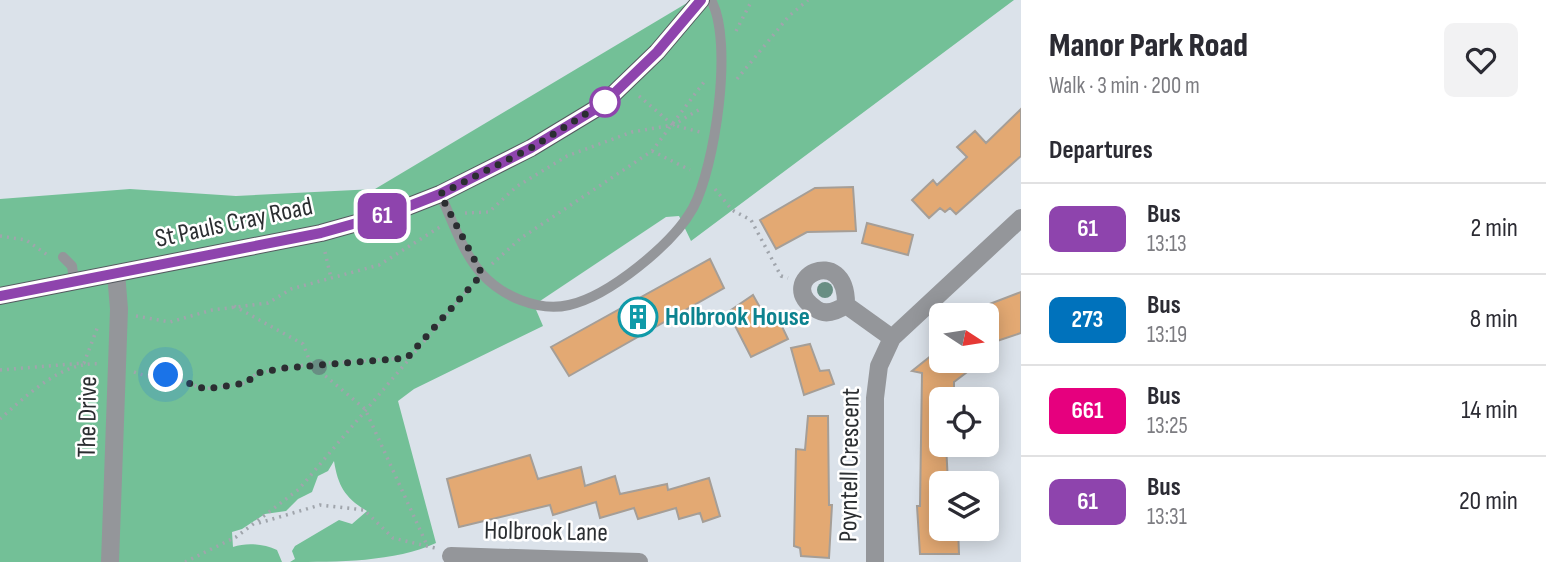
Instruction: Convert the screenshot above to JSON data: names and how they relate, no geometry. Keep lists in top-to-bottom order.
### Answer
{
  "streets": {
    "main road": ["St Pauls Cray Road"],
    "street": ["The Drive", "Poyntell Crescent", "Holbrook Lane"]
  },
  "crossings": [
    ["St Pauls Cray Road", "The Drive"]
  ],
  "places": {
    "building": ["Holbrook House"]
  },
  "lines": ["bus line 61"],
  "north": "right",
  "page": {
    "on_map": "61",
    "heading": [
      ["Manor Park Road", "Walk · 3 min · 200 m"],
      "Departures"
    ],
    "list": [
      {
        "mark": "61",
        "name": "Bus",
        "note": "13:13",
        "value": "2 min"
      },
      {
        "mark": "273",
        "name": "Bus",
        "note": "13:19",
        "value": "8 min"
      },
      {
        "mark": "661",
        "name": "Bus",
        "note": "13:25",
        "value": "14 min"
      },
      {
        "mark": "61",
        "name": "Bus",
        "note": "13:31",
        "value": "20 min"
      }
    ]
  }
}
